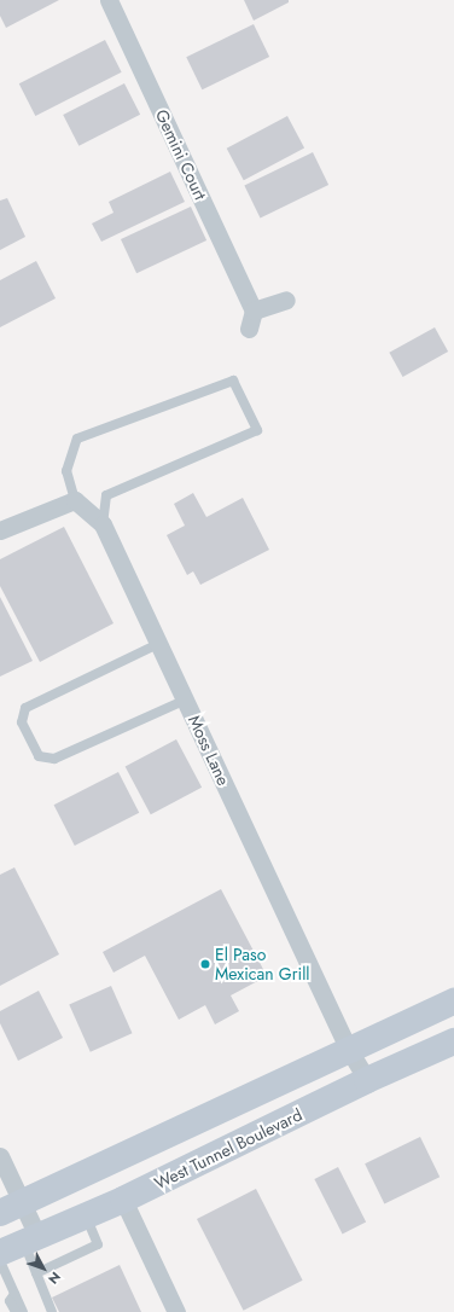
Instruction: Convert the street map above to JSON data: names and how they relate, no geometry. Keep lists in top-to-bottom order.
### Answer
{
  "streets": {
    "main road": ["West Tunnel Boulevard"],
    "street": ["Gemini Court", "Moss Lane"]
  },
  "crossings": [
    ["Moss Lane", "West Tunnel Boulevard"]
  ],
  "places": ["El Paso Mexican Grill"],
  "north": "bottom right"
}
